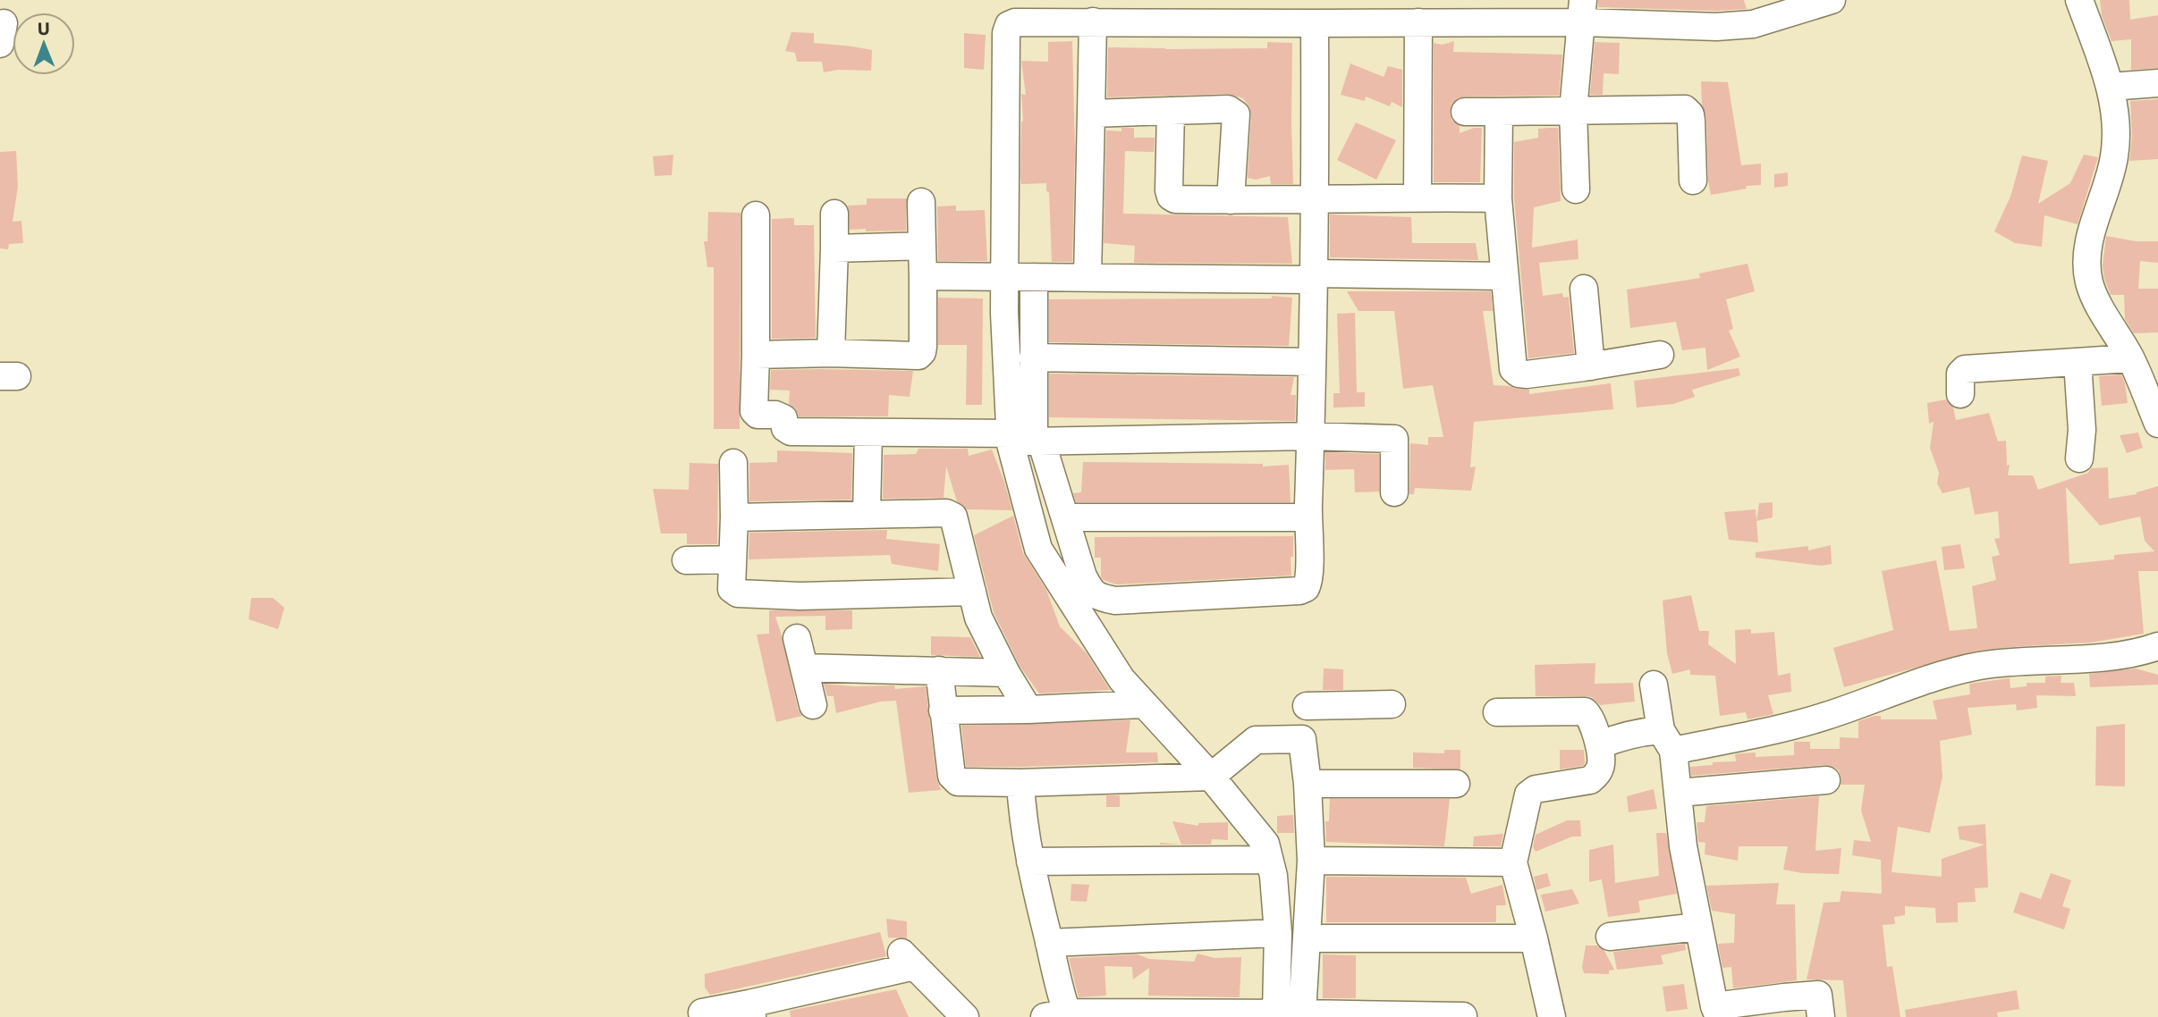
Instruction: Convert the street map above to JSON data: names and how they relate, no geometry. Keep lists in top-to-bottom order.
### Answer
{
  "north": "top"
}
